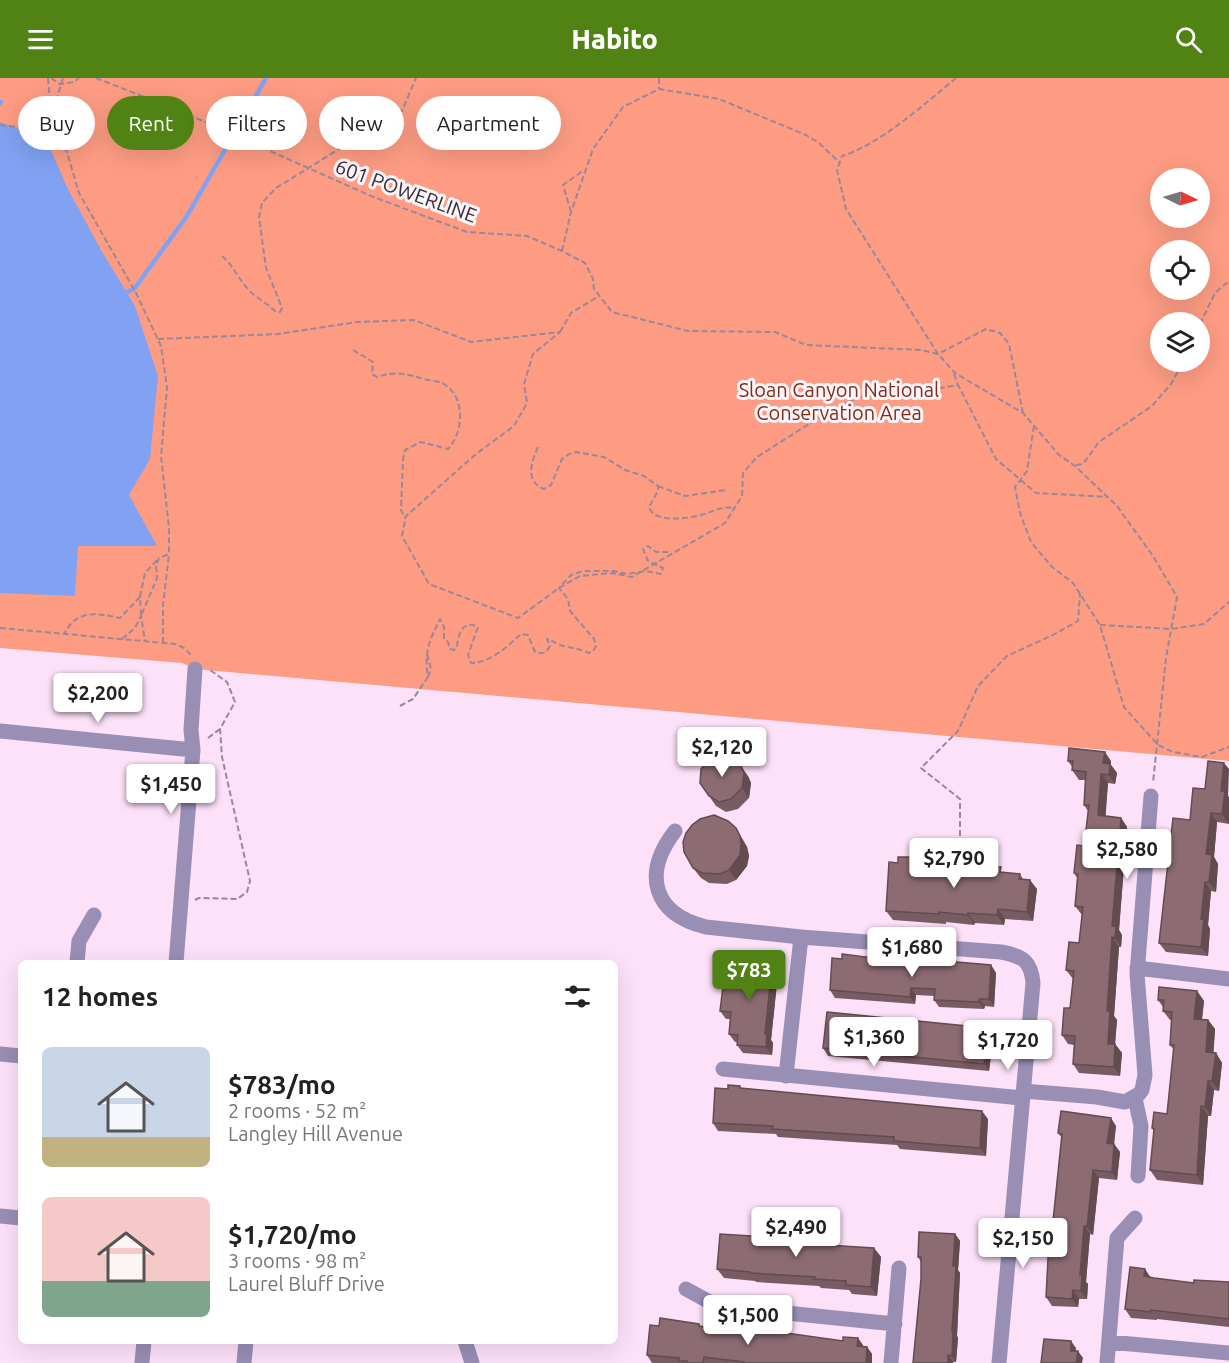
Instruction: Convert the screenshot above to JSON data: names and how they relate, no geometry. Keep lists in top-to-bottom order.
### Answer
{
  "streets": {
    "path": ["601 POWERLINE"]
  },
  "parks": ["Sloan Canyon National Conservation Area"],
  "north": "right",
  "page": {
    "header": "Habito",
    "chip": [
      "Buy",
      "Rent",
      "Filters",
      "New",
      "Apartment"
    ],
    "price": [
      "$2,200",
      "$2,120",
      "$1,450",
      "$2,580",
      "$2,790",
      "$1,680",
      "$783",
      "$1,360",
      "$1,720",
      "$2,490",
      "$2,150",
      "$1,500"
    ],
    "heading": "12 homes",
    "list": [
      {
        "name": "$783/mo",
        "note": "2 rooms · 52 m² · Langley Hill Avenue"
      },
      {
        "name": "$1,720/mo",
        "note": "3 rooms · 98 m² · Laurel Bluff Drive"
      }
    ]
  }
}
